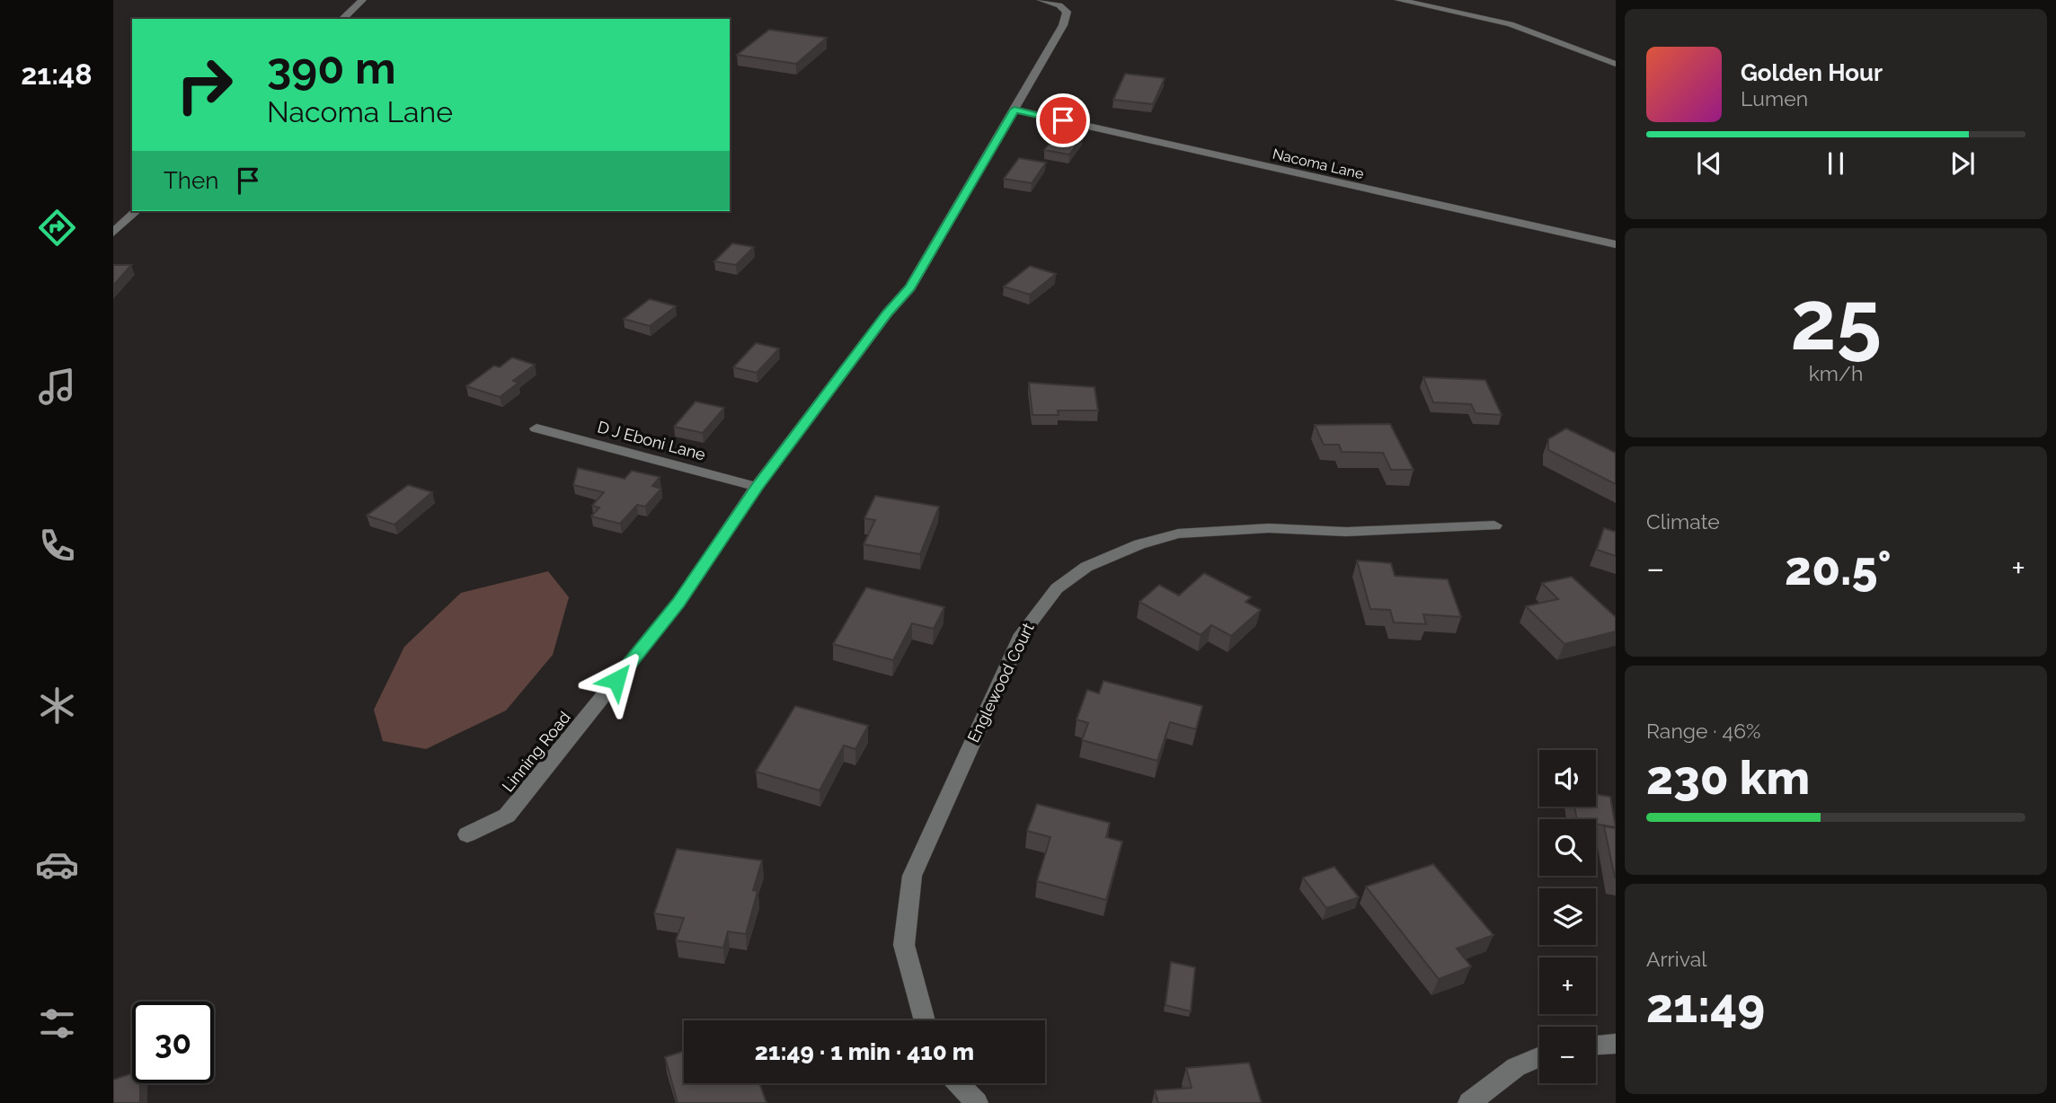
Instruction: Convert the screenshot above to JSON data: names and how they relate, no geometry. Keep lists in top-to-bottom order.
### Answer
{
  "streets": {
    "street": [
      "Nacoma Lane",
      "D J Eboni Lane",
      "Englewood Court",
      "Linning Road"
    ]
  },
  "crossings": [
    ["Nacoma Lane", "Linning Road"],
    ["D J Eboni Lane", "Linning Road"]
  ],
  "page": {
    "tabs": "21:48",
    "turn": ["390 m", "Nacoma Lane"],
    "song": ["Golden Hour", "Lumen"],
    "then": "Then",
    "tile": [
      ["25", "km/h"],
      "Climate",
      ["Range · 46%", "230 km"],
      ["Arrival", "21:49"]
    ],
    "heat": ["−", "20.5°", "+"],
    "map_buttons": ["+", "−"],
    "limit": "30",
    "trip": "21:49 · 1 min · 410 m"
  }
}
